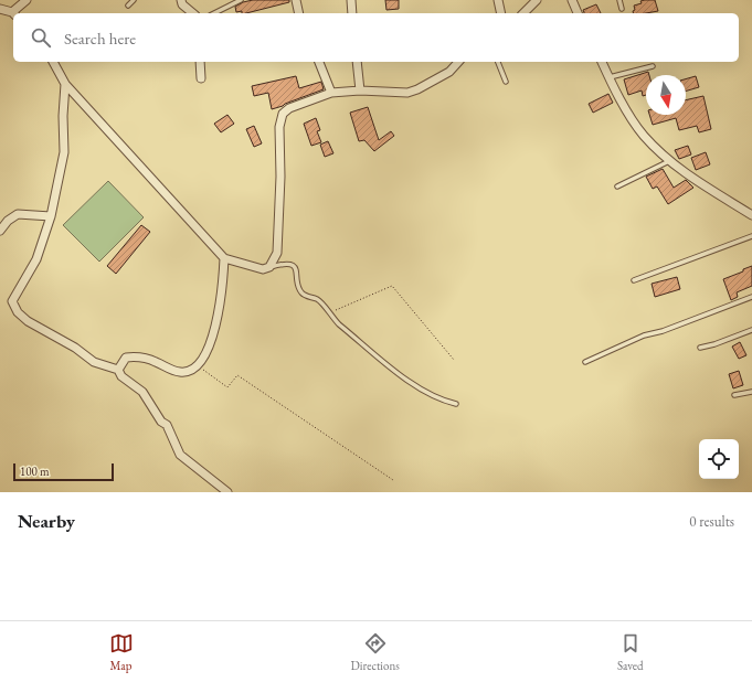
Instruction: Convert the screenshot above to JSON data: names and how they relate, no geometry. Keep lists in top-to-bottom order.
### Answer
{
  "scale_bar": "100 m",
  "north": "bottom",
  "page": {
    "search": "Search here",
    "scale": "100 m",
    "heading": ["Nearby", "0 results"],
    "nav": ["Map", "Directions", "Saved"]
  }
}
